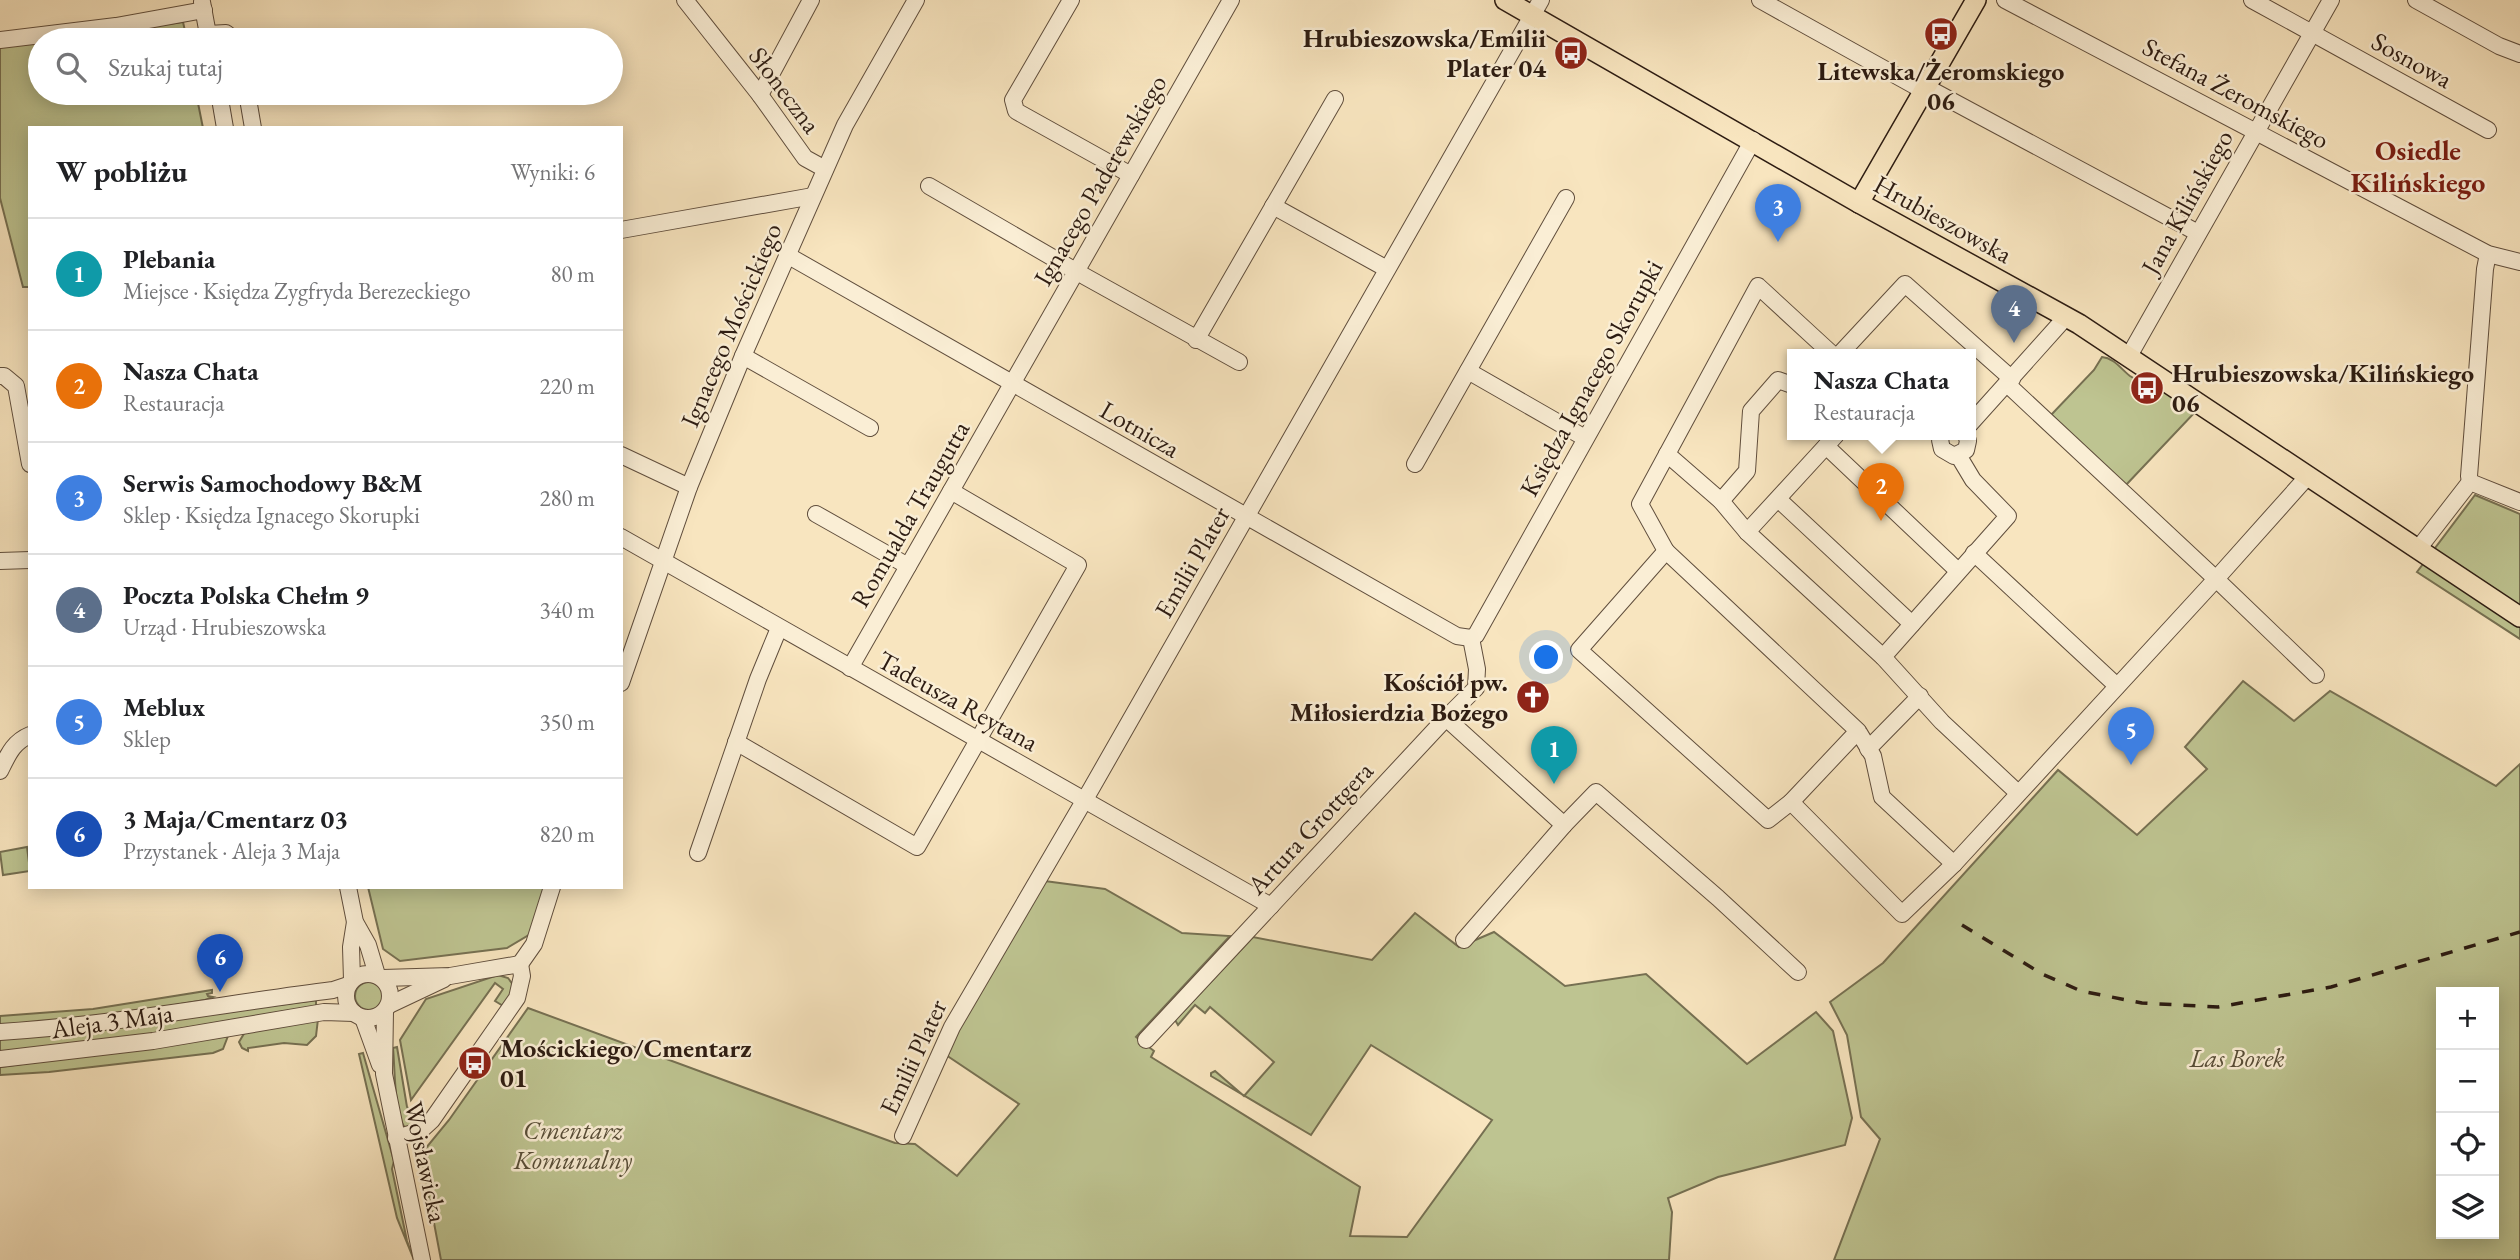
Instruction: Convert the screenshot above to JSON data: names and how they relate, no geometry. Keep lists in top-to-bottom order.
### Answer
{
  "streets": {
    "main road": ["Hrubieszowska"],
    "street": [
      "Sosnowa",
      "Słoneczna",
      "Stefana Żeromskiego",
      "Ignacego Paderewskiego",
      "Jana Kilińskiego",
      "Ignacego Mościckiego",
      "Księdza Ignacego Skorupki",
      "Lotnicza",
      "Romualda Traugutta",
      "Emilii Plater",
      "Tadeusza Reytana",
      "Artura Grottgera",
      "Aleja 3 Maja",
      "Wojsławicka"
    ]
  },
  "crossings": [
    ["Sosnowa", "Jana Kilińskiego"],
    ["Słoneczna", "Ignacego Mościckiego"],
    ["Stefana Żeromskiego", "Jana Kilińskiego"],
    ["Ignacego Paderewskiego", "Lotnicza"],
    ["Ignacego Paderewskiego", "Romualda Traugutta"],
    ["Jana Kilińskiego", "Hrubieszowska"],
    ["Hrubieszowska", "Księdza Ignacego Skorupki"],
    ["Hrubieszowska", "Emilii Plater"],
    ["Ignacego Mościckiego", "Lotnicza"],
    ["Ignacego Mościckiego", "Tadeusza Reytana"],
    ["Księdza Ignacego Skorupki", "Lotnicza"],
    ["Księdza Ignacego Skorupki", "Artura Grottgera"],
    ["Lotnicza", "Romualda Traugutta"],
    ["Lotnicza", "Emilii Plater"],
    ["Lotnicza", "Artura Grottgera"],
    ["Romualda Traugutta", "Tadeusza Reytana"],
    ["Emilii Plater", "Tadeusza Reytana"],
    ["Tadeusza Reytana", "Artura Grottgera"],
    ["Aleja 3 Maja", "Wojsławicka"]
  ],
  "districts": ["Osiedle Kilińskiego"],
  "parks": ["Las Borek", "Cmentarz Komunalny"],
  "places": {
    "bus stop": [
      "Litewska/Żeromskiego 06",
      "Hrubieszowska/Emilii Plater 04",
      "Hrubieszowska/Kilińskiego 06",
      "Mościckiego/Cmentarz 01"
    ],
    "church": ["Kościół pw. Miłosierdzia Bożego"]
  },
  "page": {
    "search": "Szukaj tutaj",
    "heading": ["W pobliżu", "Wyniki: 6"],
    "pins": [
      "3",
      "4",
      "2",
      "5",
      "1",
      "6"
    ],
    "list": [
      {
        "mark": "1",
        "name": "Plebania",
        "note": "Miejsce · Księdza Zygfryda Berezeckiego",
        "value": "80 m"
      },
      {
        "mark": "2",
        "name": "Nasza Chata",
        "note": "Restauracja",
        "value": "220 m"
      },
      {
        "mark": "3",
        "name": "Serwis Samochodowy B&M",
        "note": "Sklep · Księdza Ignacego Skorupki",
        "value": "280 m"
      },
      {
        "mark": "4",
        "name": "Poczta Polska Chełm 9",
        "note": "Urząd · Hrubieszowska",
        "value": "340 m"
      },
      {
        "mark": "5",
        "name": "Meblux",
        "note": "Sklep",
        "value": "350 m"
      },
      {
        "mark": "6",
        "name": "3 Maja/Cmentarz 03",
        "note": "Przystanek · Aleja 3 Maja",
        "value": "820 m"
      }
    ],
    "popup": ["Nasza Chata", "Restauracja"],
    "map_buttons": ["+", "−"]
  }
}
